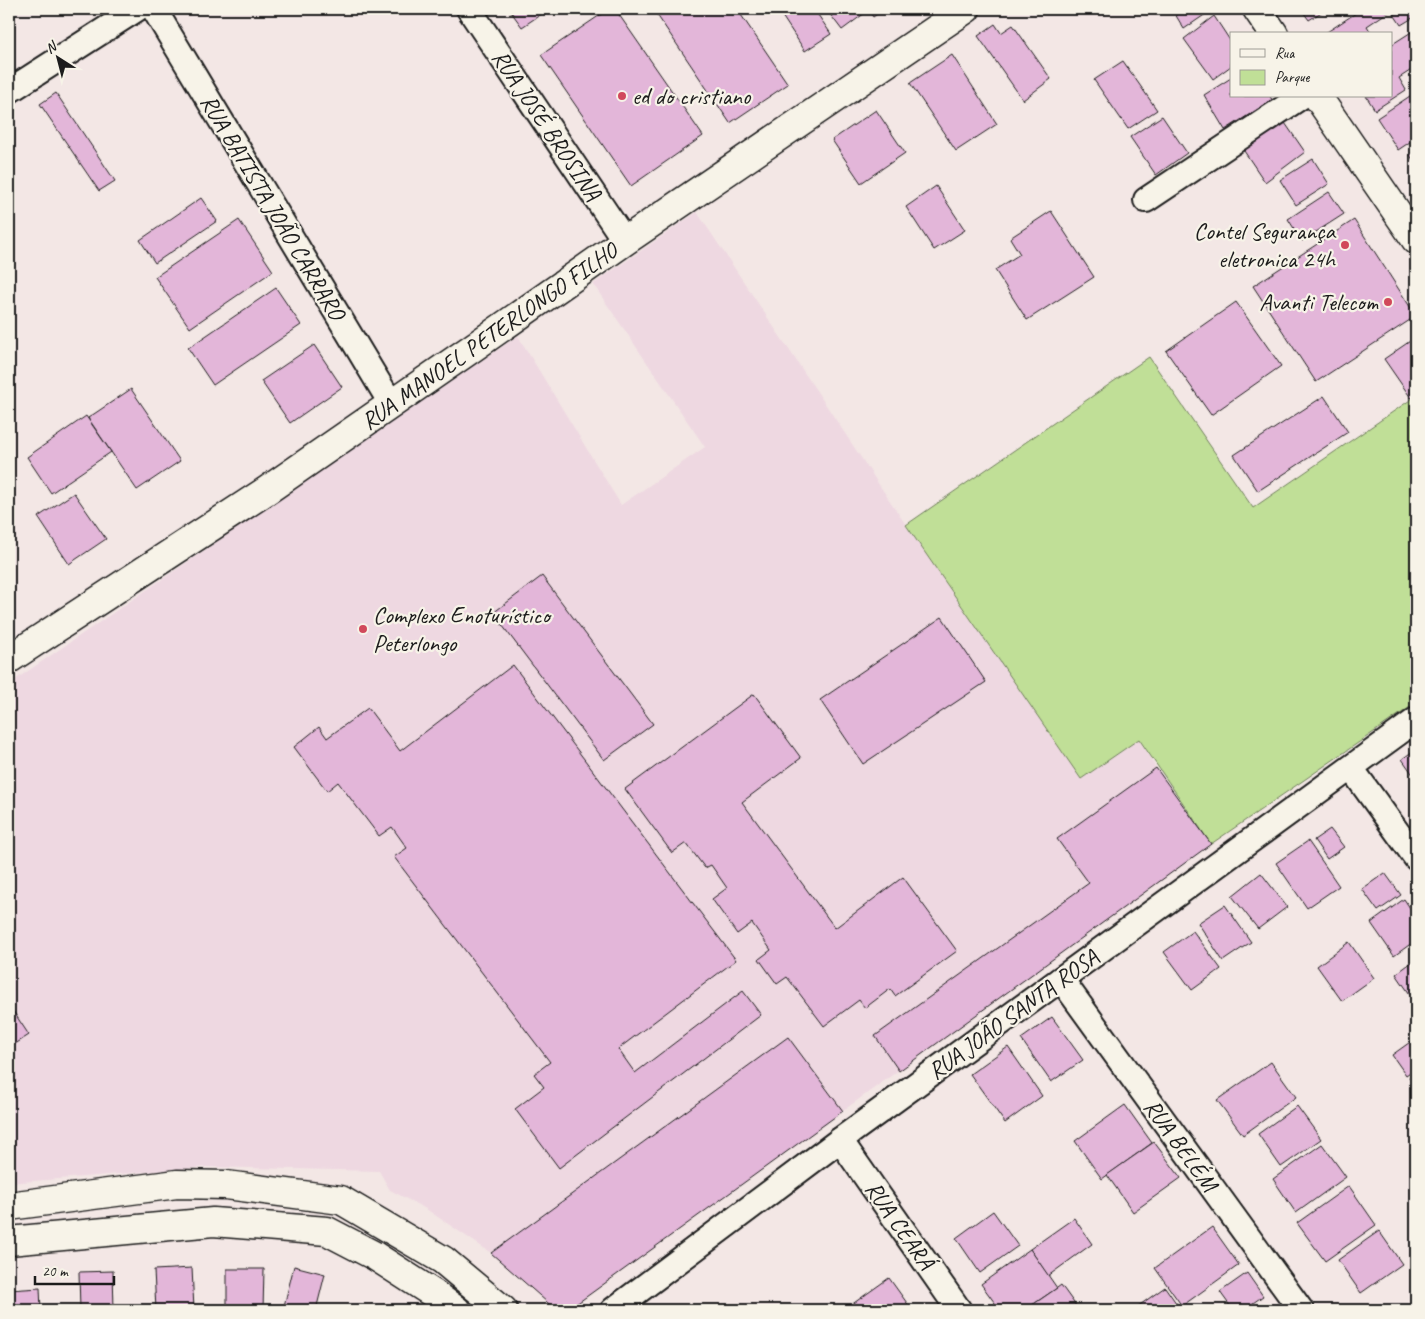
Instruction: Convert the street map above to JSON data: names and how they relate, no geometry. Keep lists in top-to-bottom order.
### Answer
{
  "streets": {
    "street": [
      "RUA JOSÉ BROSINA",
      "RUA BATISTA JOÃO CARRARO",
      "RUA MANOEL PETERLONGO FILHO",
      "RUA JOÃO SANTA ROSA",
      "RUA BELÉM",
      "RUA CEARÁ"
    ]
  },
  "crossings": [
    ["RUA JOSÉ BROSINA", "RUA MANOEL PETERLONGO FILHO"],
    ["RUA BATISTA JOÃO CARRARO", "RUA MANOEL PETERLONGO FILHO"],
    ["RUA JOÃO SANTA ROSA", "RUA BELÉM"],
    ["RUA JOÃO SANTA ROSA", "RUA CEARÁ"]
  ],
  "places": [
    "ed do cristiano",
    "Contel Segurança eletronica 24h",
    "Avanti Telecom",
    "Complexo Enoturístico Peterlongo"
  ],
  "legend": ["Rua", "Parque"],
  "scale_bar": "20 m",
  "north": "top left"
}
